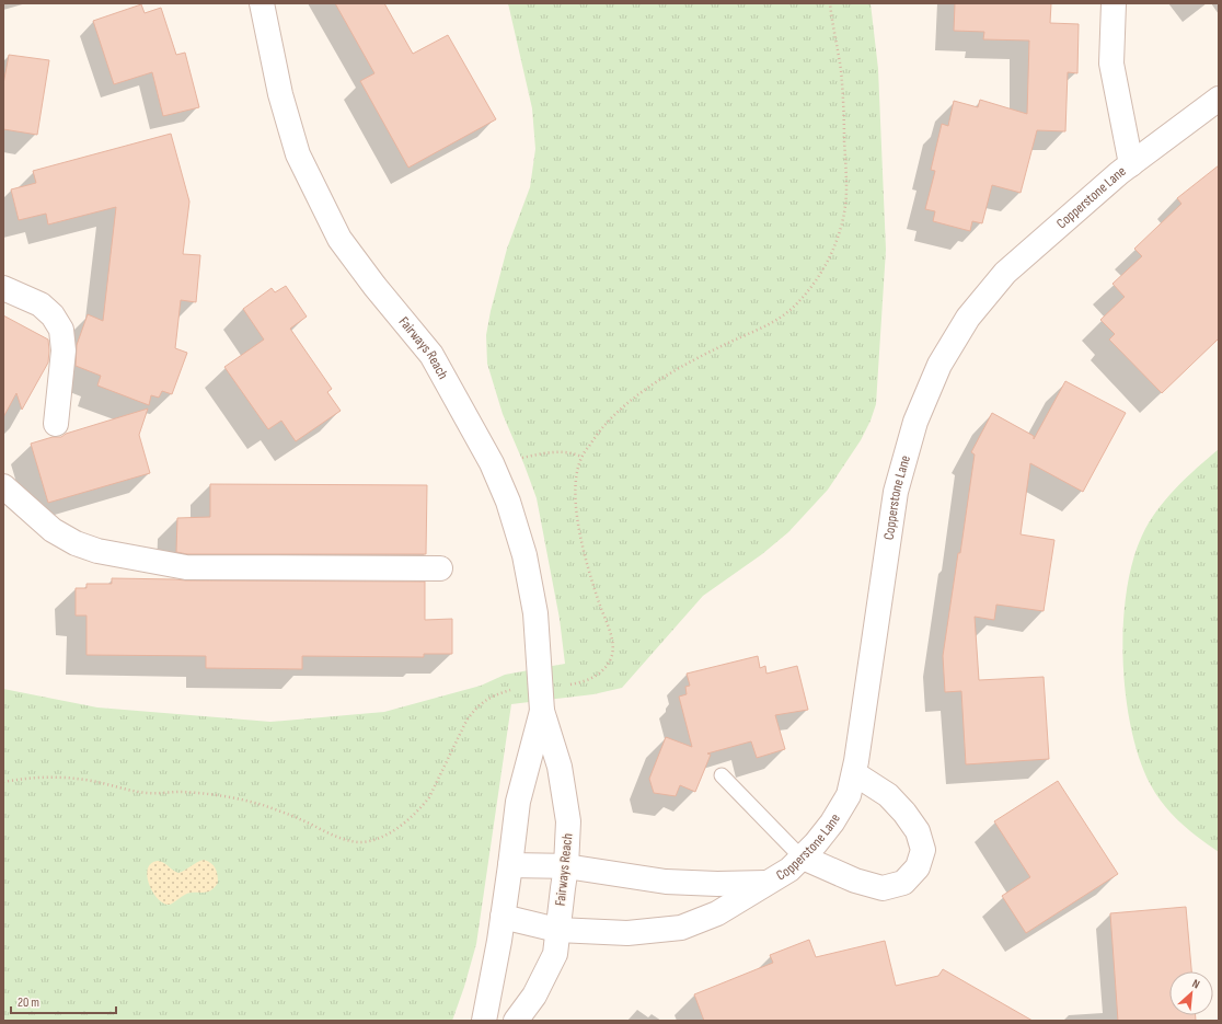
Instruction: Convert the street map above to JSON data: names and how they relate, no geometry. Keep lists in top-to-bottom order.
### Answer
{
  "streets": {
    "street": ["Copperstone Lane", "Fairways Reach"]
  },
  "crossings": [
    ["Copperstone Lane", "Fairways Reach"]
  ],
  "scale_bar": "20 m",
  "north": "top right"
}
